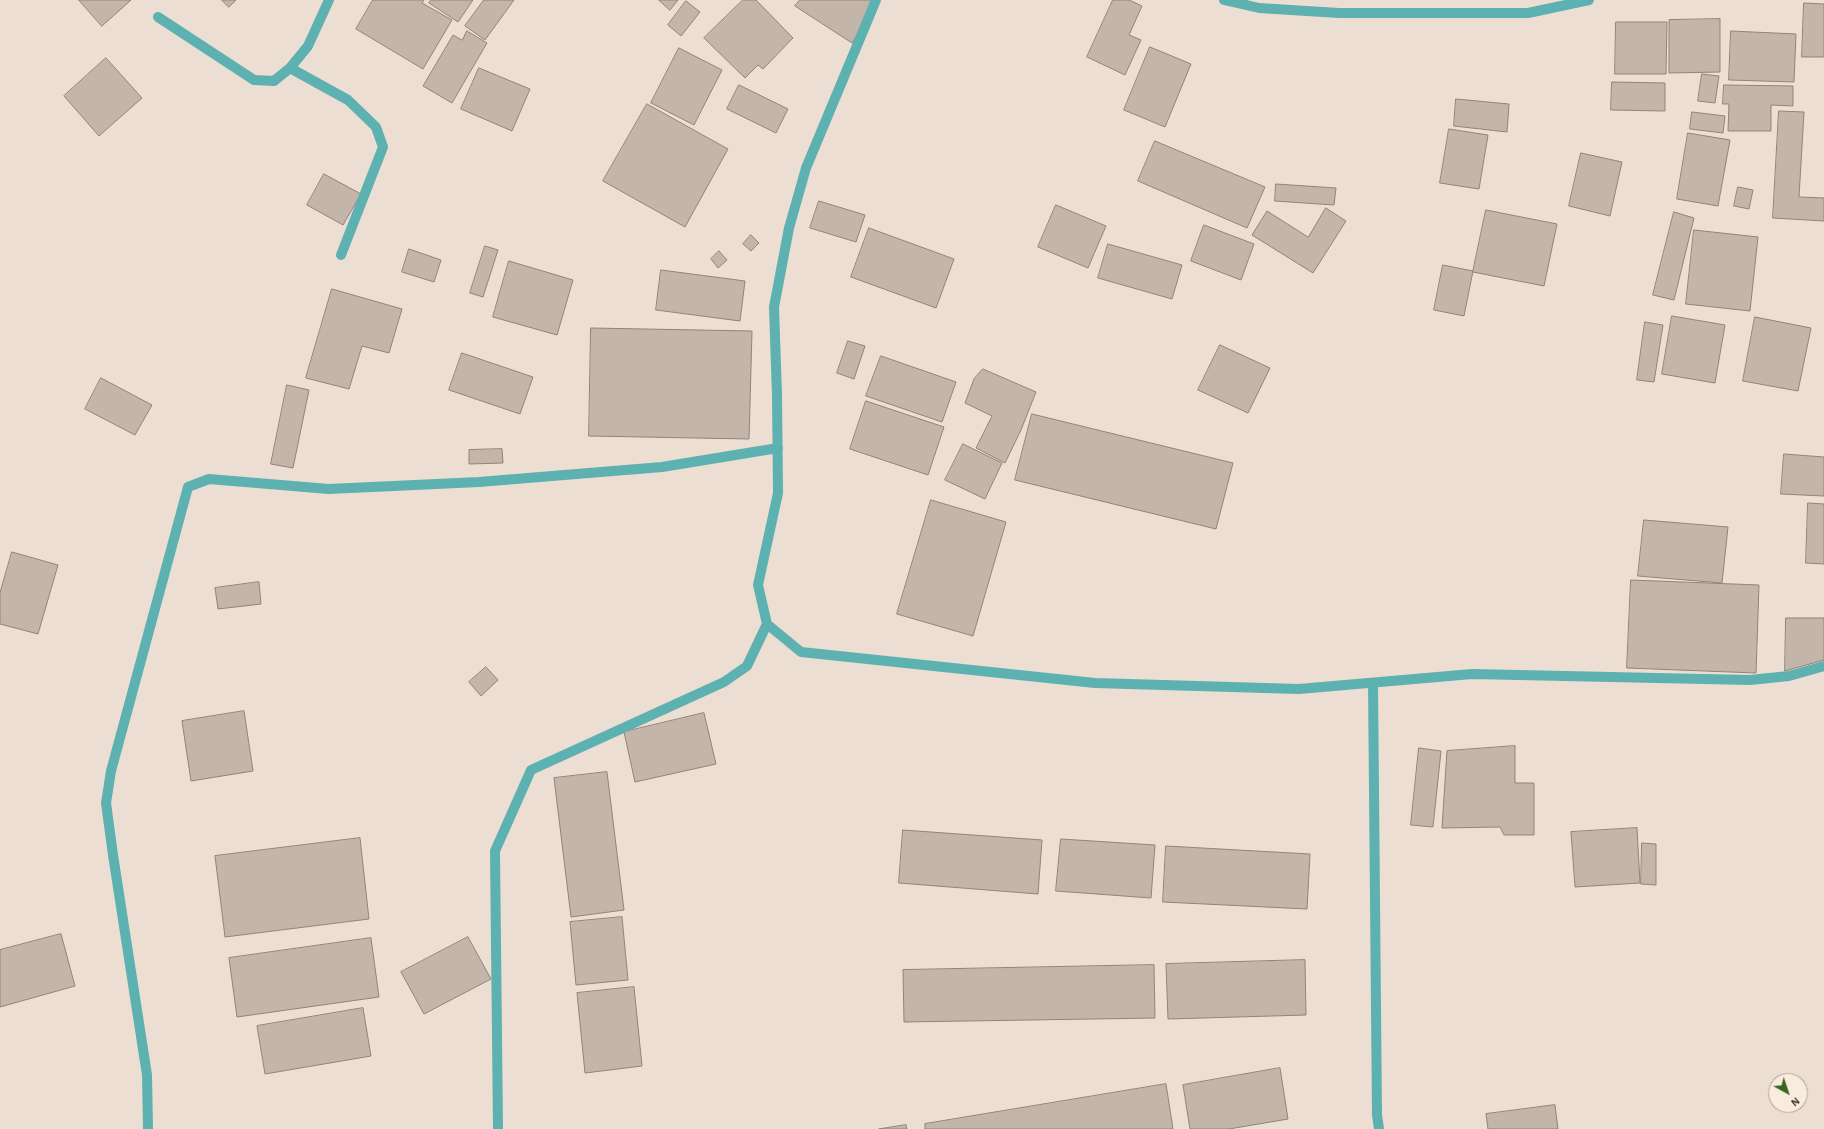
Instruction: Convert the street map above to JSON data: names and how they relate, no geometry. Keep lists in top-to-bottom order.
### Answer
{
  "north": "bottom right"
}
